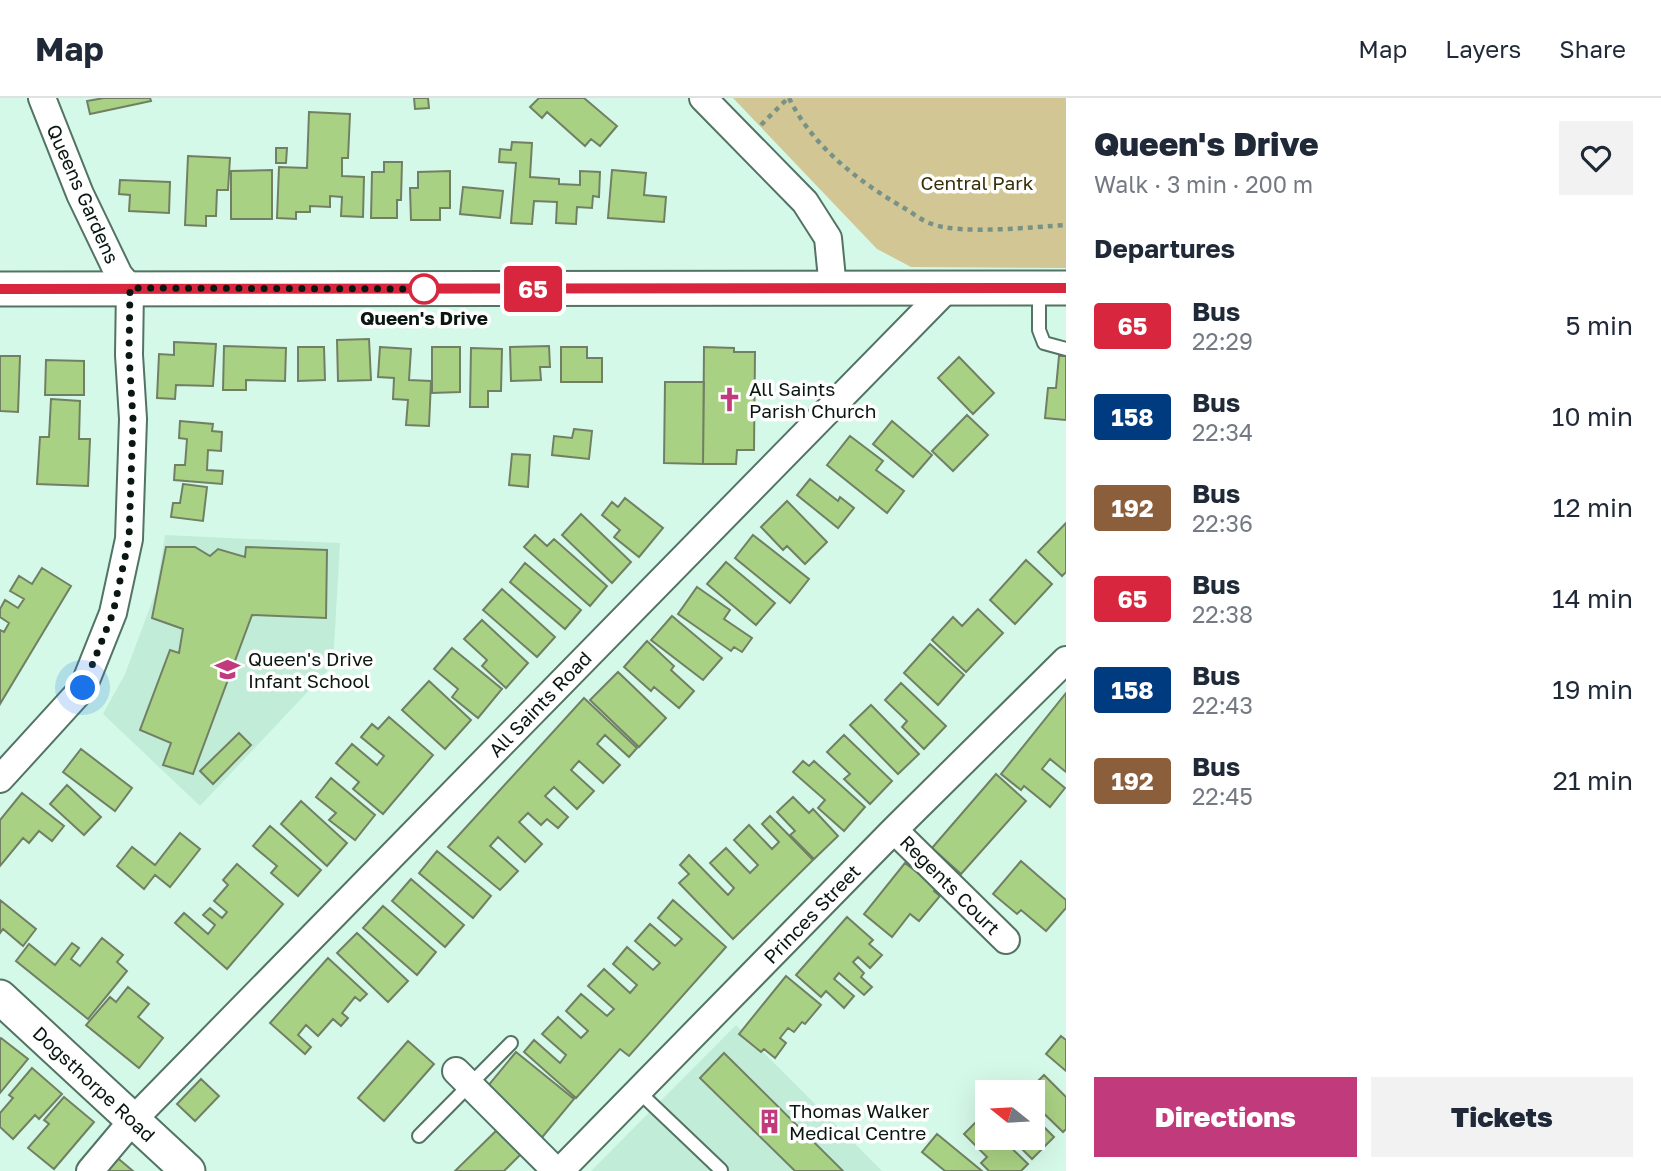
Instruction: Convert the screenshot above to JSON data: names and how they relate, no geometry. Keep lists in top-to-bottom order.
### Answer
{
  "streets": {
    "street": [
      "Queens Gardens",
      "All Saints Road",
      "Regents Court",
      "Princes Street",
      "Dogsthorpe Road"
    ]
  },
  "crossings": [
    ["All Saints Road", "Dogsthorpe Road"],
    ["Regents Court", "Princes Street"]
  ],
  "parks": ["Central Park"],
  "places": {
    "other": ["Queen's Drive"],
    "church": ["All Saints Parish Church"],
    "school or university": ["Queen's Drive Infant School"],
    "building": ["Thomas Walker Medical Centre"]
  },
  "lines": ["bus line 65"],
  "north": "left",
  "page": {
    "header": "Map",
    "nav": ["Map", "Layers", "Share"],
    "on_map": "65",
    "heading": [
      ["Queen's Drive", "Walk · 3 min · 200 m"],
      "Departures"
    ],
    "list": [
      {
        "mark": "65",
        "name": "Bus",
        "note": "22:29",
        "value": "5 min"
      },
      {
        "mark": "158",
        "name": "Bus",
        "note": "22:34",
        "value": "10 min"
      },
      {
        "mark": "192",
        "name": "Bus",
        "note": "22:36",
        "value": "12 min"
      },
      {
        "mark": "65",
        "name": "Bus",
        "note": "22:38",
        "value": "14 min"
      },
      {
        "mark": "158",
        "name": "Bus",
        "note": "22:43",
        "value": "19 min"
      },
      {
        "mark": "192",
        "name": "Bus",
        "note": "22:45",
        "value": "21 min"
      }
    ],
    "buttons": ["Directions", "Tickets"]
  }
}
